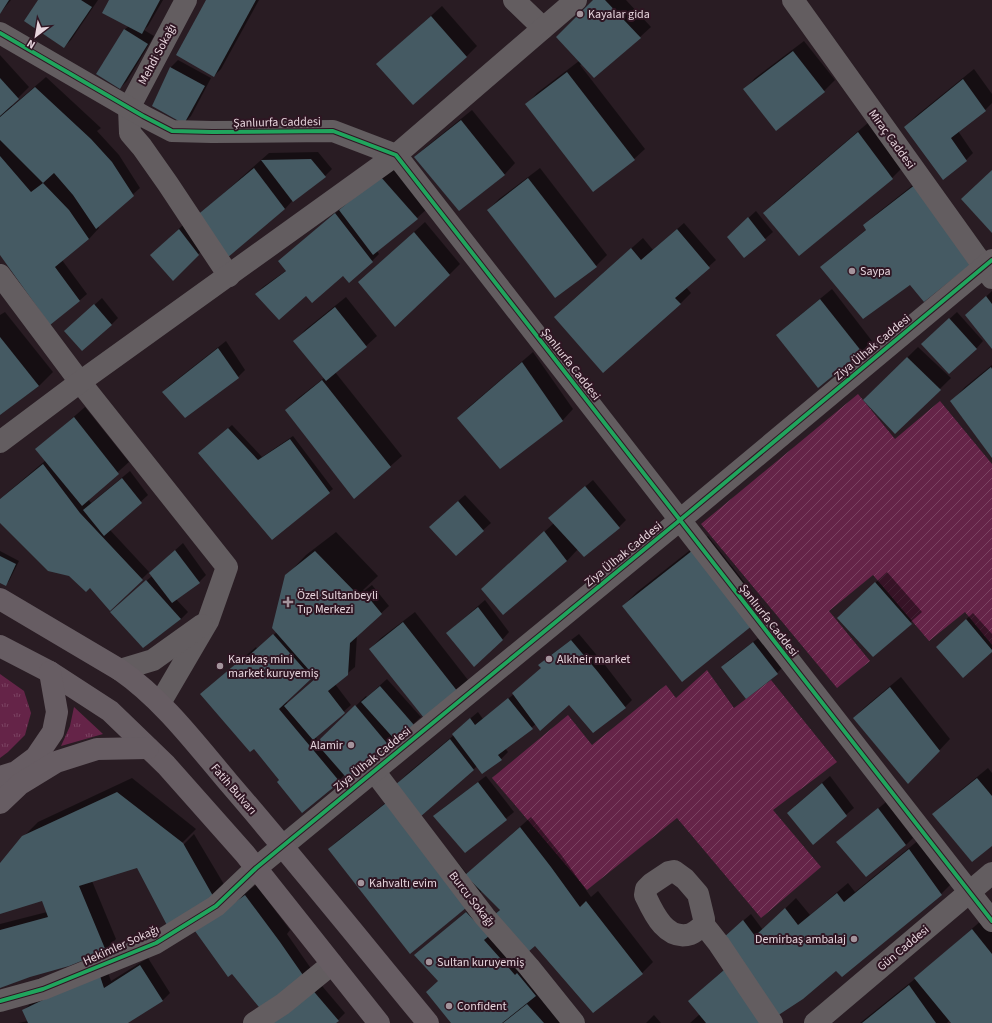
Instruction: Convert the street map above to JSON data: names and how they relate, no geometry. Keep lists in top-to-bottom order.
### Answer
{
  "streets": {
    "main road": ["Fatih Bulvarı"],
    "street": [
      "Mehdi Sokağı",
      "Şanlıurfa Caddesi",
      "Miraç Caddesi",
      "Ziya Ülhak Caddesi",
      "Burcu Sokağı",
      "Hekimler Sokağı",
      "Gün Caddesi"
    ]
  },
  "crossings": [
    ["Mehdi Sokağı", "Şanlıurfa Caddesi"],
    ["Şanlıurfa Caddesi", "Ziya Ülhak Caddesi"],
    ["Şanlıurfa Caddesi", "Gün Caddesi"],
    ["Miraç Caddesi", "Ziya Ülhak Caddesi"],
    ["Ziya Ülhak Caddesi", "Fatih Bulvarı"],
    ["Ziya Ülhak Caddesi", "Burcu Sokağı"],
    ["Ziya Ülhak Caddesi", "Hekimler Sokağı"]
  ],
  "places": {
    "other": [
      "Kayalar gida",
      "Saypa",
      "Alkheir market",
      "Karakaş mini market kuruyemiş",
      "Alamir",
      "Kahvaltı evim",
      "Demirbaş ambalaj",
      "Sultan kuruyemiş",
      "Confident"
    ],
    "health": ["Özel Sultanbeyli Tıp Merkezi"]
  },
  "north": "bottom left"
}
